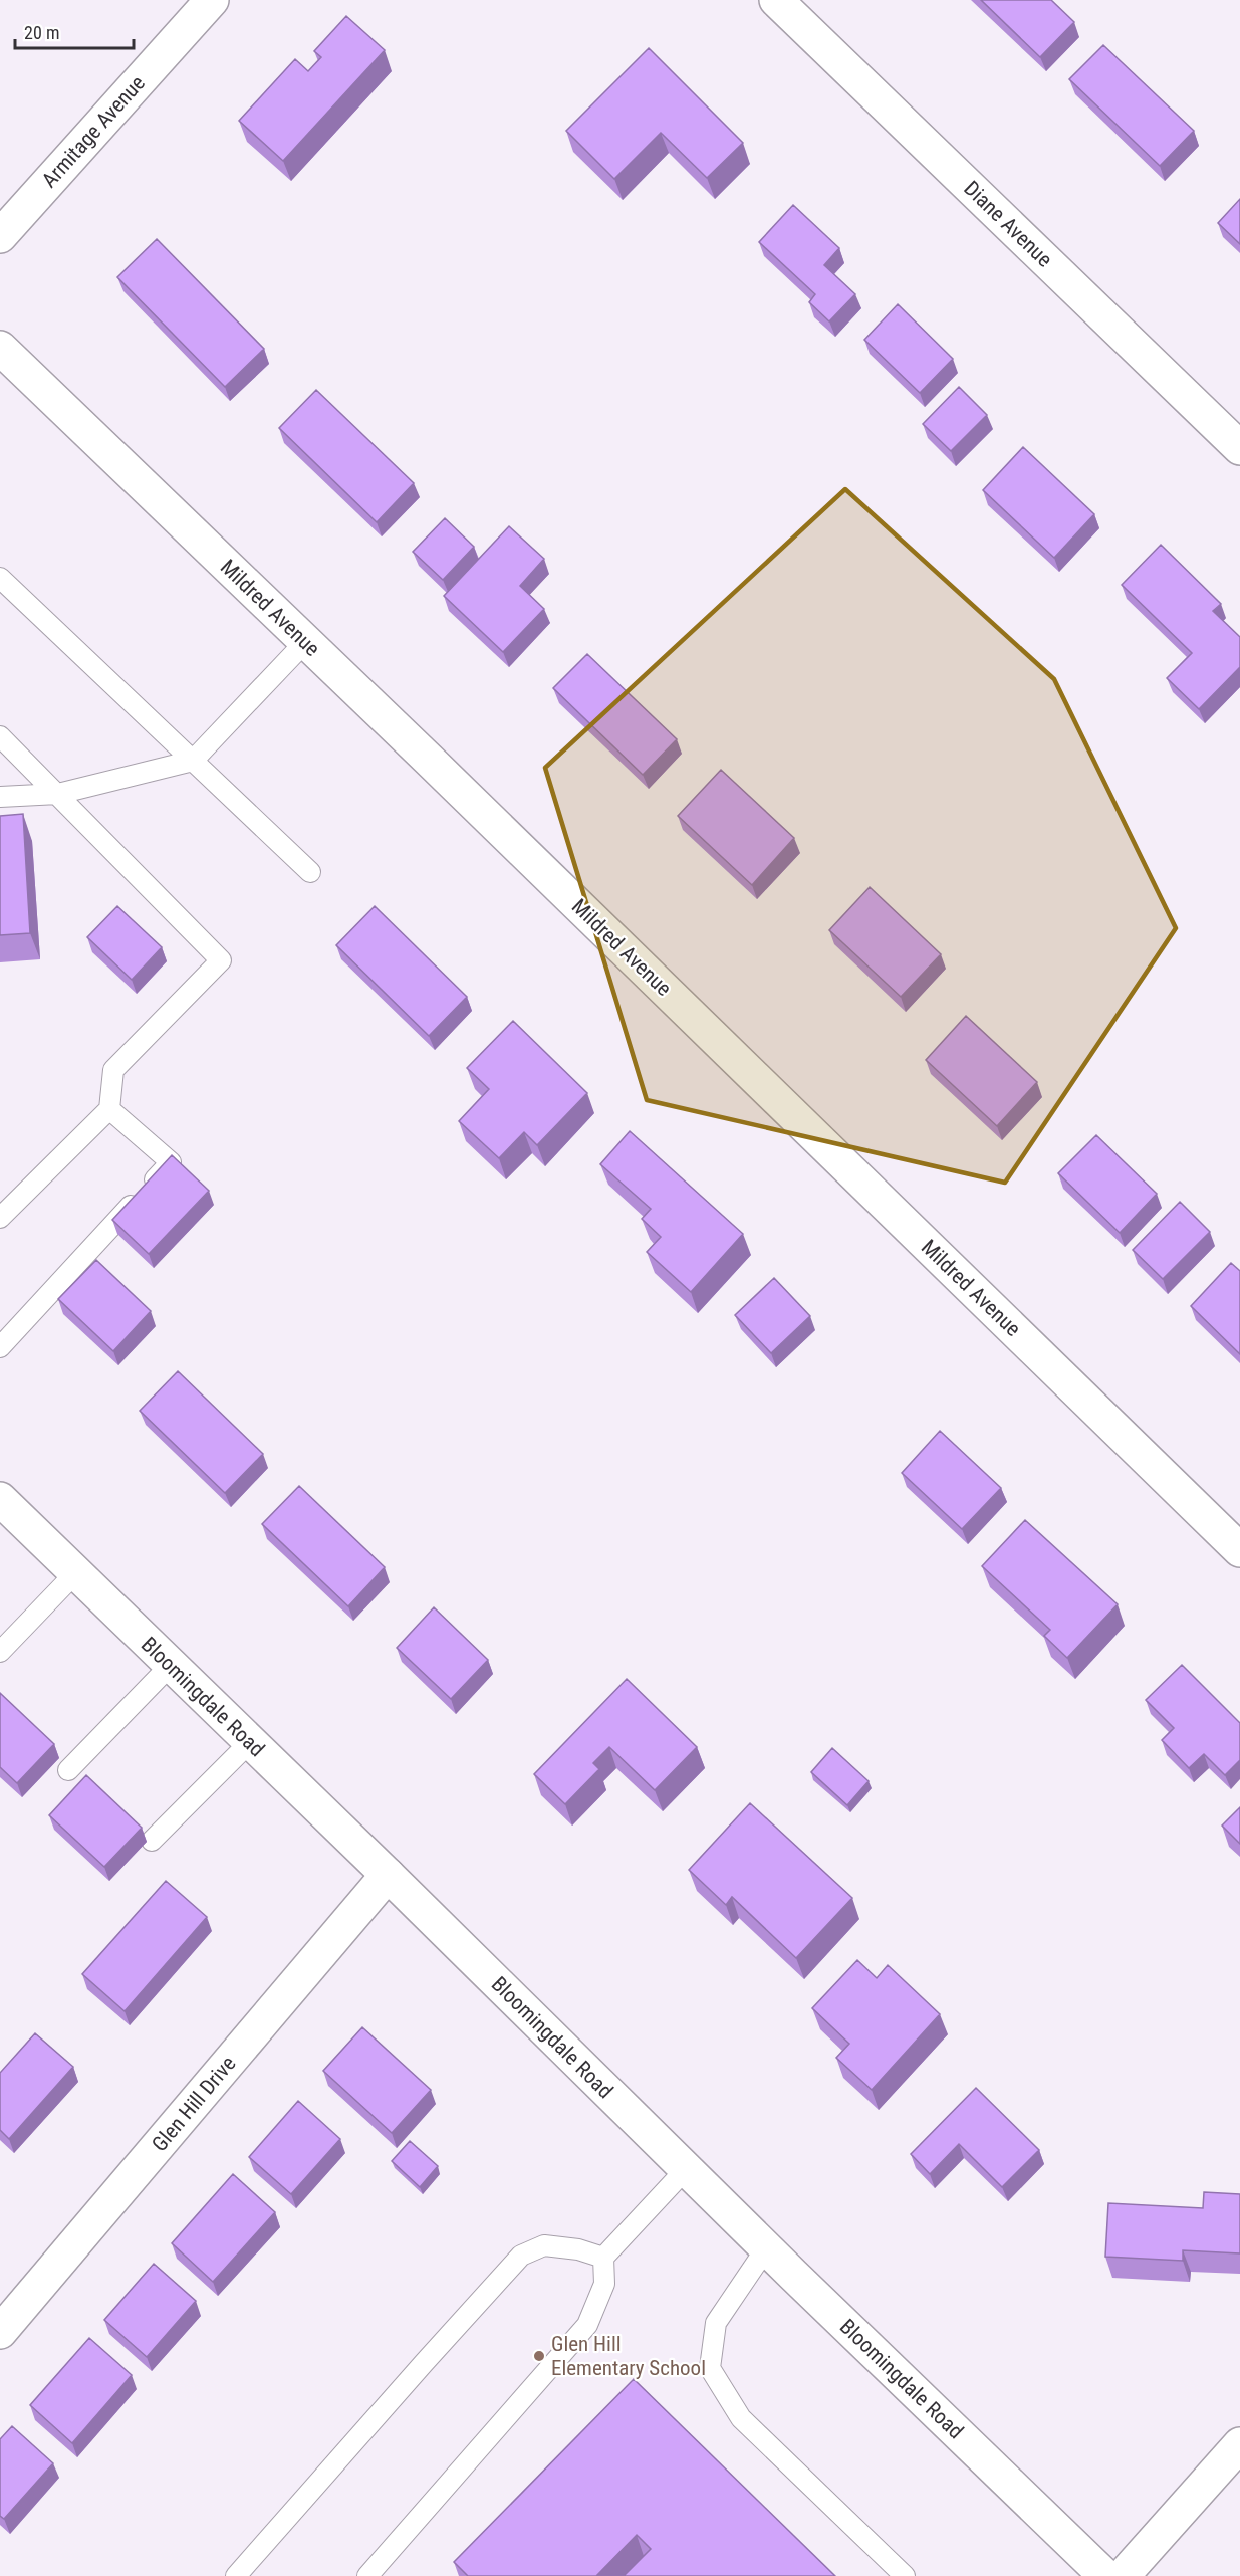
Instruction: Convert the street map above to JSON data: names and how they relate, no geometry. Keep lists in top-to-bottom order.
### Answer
{
  "streets": {
    "street": [
      "Armitage Avenue",
      "Diane Avenue",
      "Mildred Avenue",
      "Bloomingdale Road",
      "Glen Hill Drive"
    ]
  },
  "crossings": [
    ["Bloomingdale Road", "Glen Hill Drive"]
  ],
  "places": ["Glen Hill Elementary School"],
  "scale_bar": "20 m"
}
